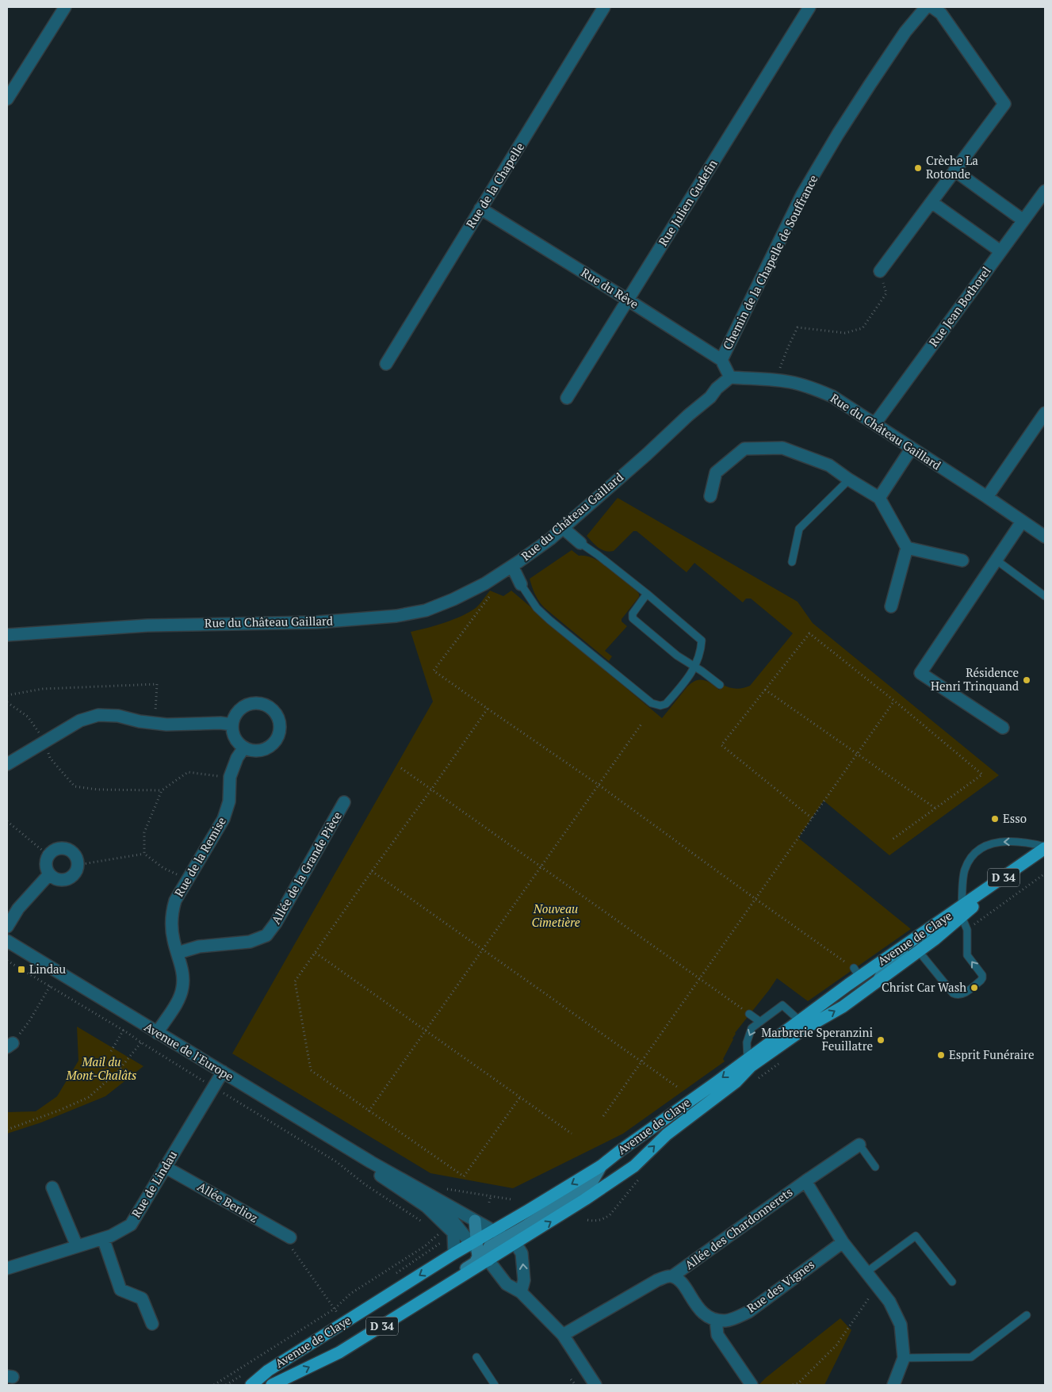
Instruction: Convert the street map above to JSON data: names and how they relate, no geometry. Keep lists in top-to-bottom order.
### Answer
{
  "streets": {
    "main road": ["D 34", "Avenue de Claye"],
    "street": [
      "Rue de la Chapelle",
      "Rue Julien Gudefin",
      "Chemin de la Chapelle de Souffrance",
      "Rue du Rêve",
      "Rue Jean Bothorel",
      "Rue du Château Gaillard",
      "Rue de la Remise",
      "Allée de la Grande Pièce",
      "Avenue de l'Europe",
      "Rue de Lindau",
      "Allée Berlioz",
      "Allée des Chardonnerets",
      "Rue des Vignes"
    ]
  },
  "crossings": [
    ["Rue de la Chapelle", "Rue du Rêve"],
    ["Rue Julien Gudefin", "Rue du Rêve"],
    ["Chemin de la Chapelle de Souffrance", "Rue du Rêve"],
    ["Rue Jean Bothorel", "Rue du Château Gaillard"],
    ["Rue de la Remise", "Allée de la Grande Pièce"],
    ["Rue de la Remise", "Avenue de l'Europe"],
    ["Avenue de Claye", "Avenue de l'Europe"],
    ["Avenue de l'Europe", "Rue de Lindau"],
    ["Rue de Lindau", "Allée Berlioz"],
    ["Allée des Chardonnerets", "Rue des Vignes"]
  ],
  "parks": ["Nouveau Cimetière", "Mail du Mont-Chalâts"],
  "places": {
    "other": [
      "Crèche La Rotonde",
      "Résidence Henri Trinquand",
      "Esso",
      "Christ Car Wash",
      "Marbrerie Speranzini Feuillatre",
      "Esprit Funéraire"
    ],
    "transit": ["Lindau"]
  }
}
